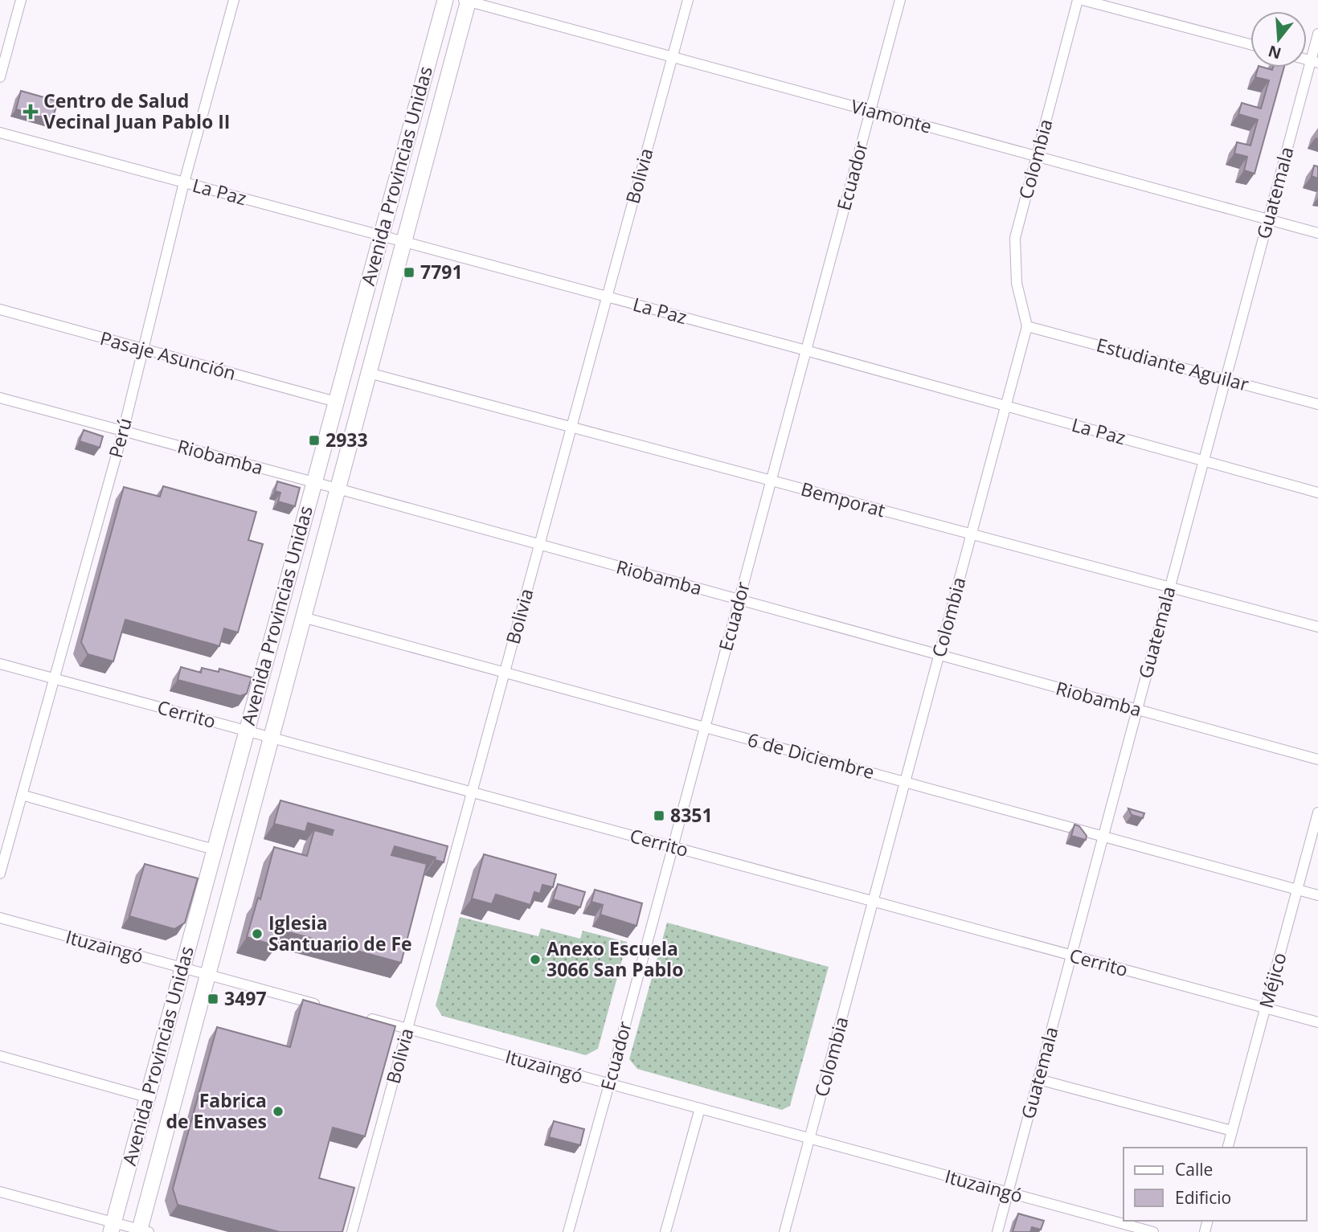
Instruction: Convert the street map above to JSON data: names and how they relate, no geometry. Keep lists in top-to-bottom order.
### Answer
{
  "streets": {
    "main road": ["Avenida Provincias Unidas"],
    "street": [
      "Viamonte",
      "Colombia",
      "Bolivia",
      "Ecuador",
      "La Paz",
      "Guatemala",
      "Pasaje Asunción",
      "Estudiante Aguilar",
      "Perú",
      "Riobamba",
      "Bemporat",
      "Cerrito",
      "6 de Diciembre",
      "Ituzaingó",
      "Méjico"
    ]
  },
  "crossings": [
    ["Viamonte", "Colombia"],
    ["Viamonte", "Avenida Provincias Unidas"],
    ["Viamonte", "Bolivia"],
    ["Viamonte", "Ecuador"],
    ["Viamonte", "Guatemala"],
    ["Colombia", "La Paz"],
    ["Colombia", "Estudiante Aguilar"],
    ["Colombia", "Riobamba"],
    ["Colombia", "Bemporat"],
    ["Colombia", "Cerrito"],
    ["Colombia", "6 de Diciembre"],
    ["Colombia", "Ituzaingó"],
    ["Avenida Provincias Unidas", "La Paz"],
    ["Avenida Provincias Unidas", "Pasaje Asunción"],
    ["Avenida Provincias Unidas", "Riobamba"],
    ["Avenida Provincias Unidas", "Bemporat"],
    ["Avenida Provincias Unidas", "Cerrito"],
    ["Avenida Provincias Unidas", "6 de Diciembre"],
    ["Avenida Provincias Unidas", "Ituzaingó"],
    ["Bolivia", "La Paz"],
    ["Bolivia", "Riobamba"],
    ["Bolivia", "Bemporat"],
    ["Bolivia", "Cerrito"],
    ["Bolivia", "6 de Diciembre"],
    ["Bolivia", "Ituzaingó"],
    ["Ecuador", "La Paz"],
    ["Ecuador", "Riobamba"],
    ["Ecuador", "Bemporat"],
    ["Ecuador", "Cerrito"],
    ["Ecuador", "6 de Diciembre"],
    ["Ecuador", "Ituzaingó"],
    ["La Paz", "Guatemala"],
    ["La Paz", "Perú"],
    ["Guatemala", "Estudiante Aguilar"],
    ["Guatemala", "Riobamba"],
    ["Guatemala", "Bemporat"],
    ["Guatemala", "Cerrito"],
    ["Guatemala", "6 de Diciembre"],
    ["Guatemala", "Ituzaingó"],
    ["Pasaje Asunción", "Perú"],
    ["Perú", "Riobamba"],
    ["Perú", "Cerrito"],
    ["Cerrito", "Méjico"],
    ["6 de Diciembre", "Méjico"]
  ],
  "places": {
    "health": ["Centro de Salud Vecinal Juan Pablo II"],
    "transit": [
      "7791",
      "2933",
      "8351",
      "3497"
    ],
    "other": ["Iglesia Santuario de Fe", "Anexo Escuela 3066 San Pablo", "Fabrica de Envases"]
  },
  "legend": ["Calle", "Edificio"],
  "north": "bottom"
}
